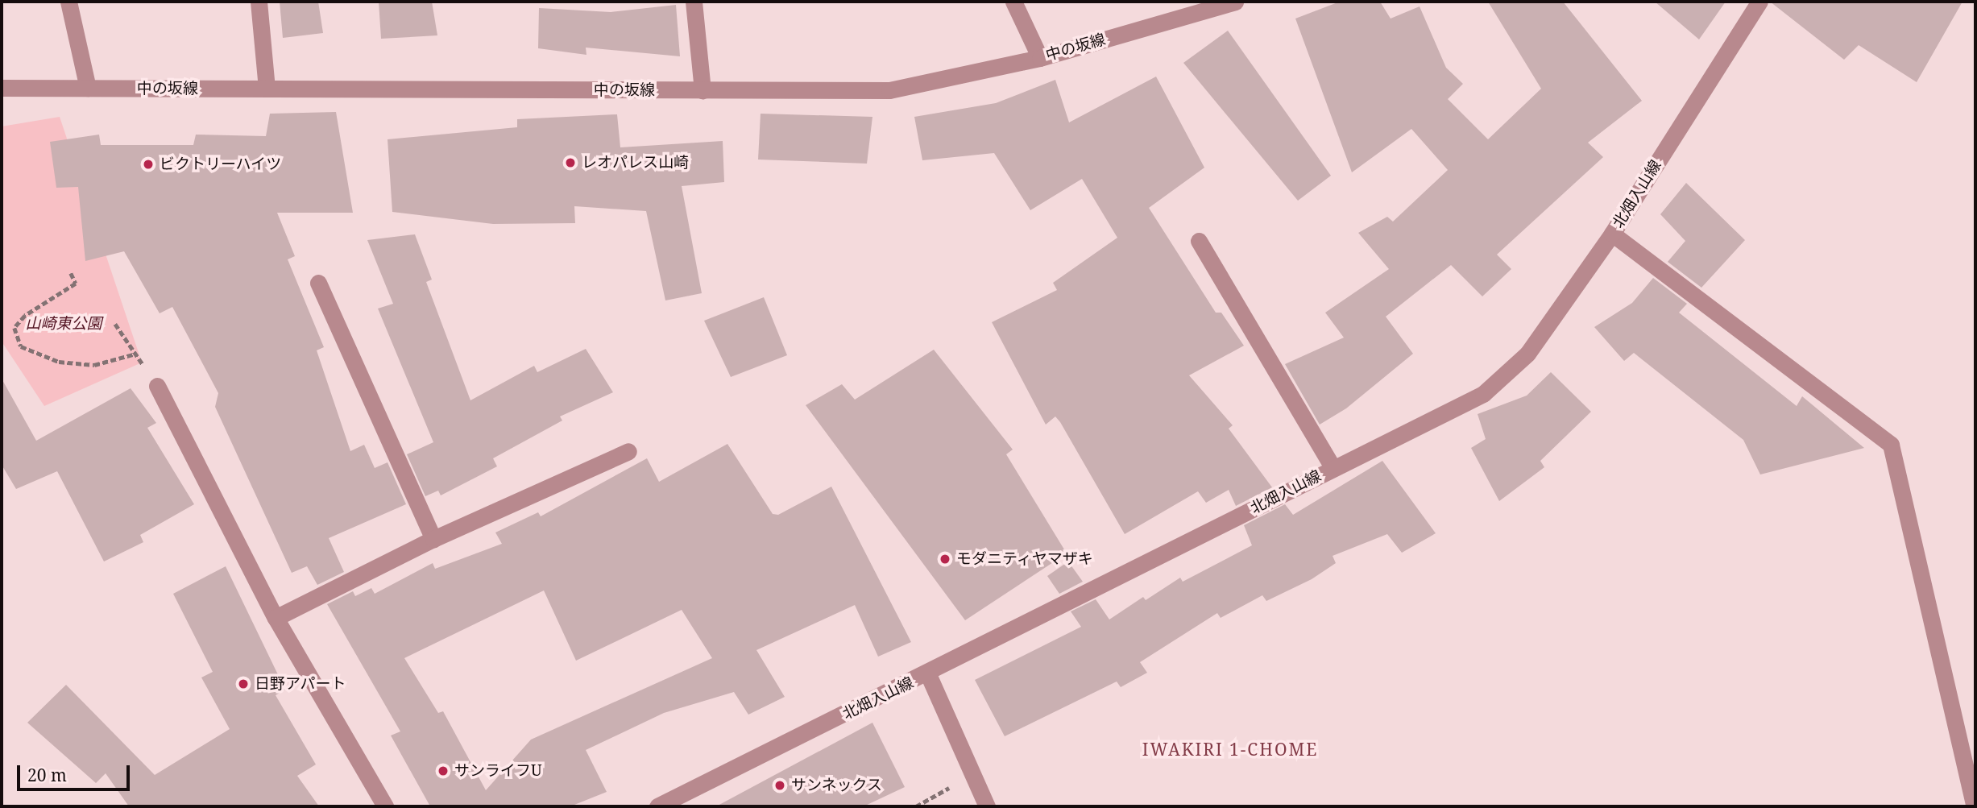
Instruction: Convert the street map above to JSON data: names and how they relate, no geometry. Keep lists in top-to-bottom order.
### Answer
{
  "streets": {
    "street": ["中の坂線", "北畑入山線"]
  },
  "districts": ["IWAKIRI 1-CHOME"],
  "parks": ["山崎東公園"],
  "places": [
    "レオパレス山崎",
    "ビクトリーハイツ",
    "モダニティヤマザキ",
    "日野アパート",
    "サンライフU",
    "サンネックス"
  ],
  "scale_bar": "20 m"
}
